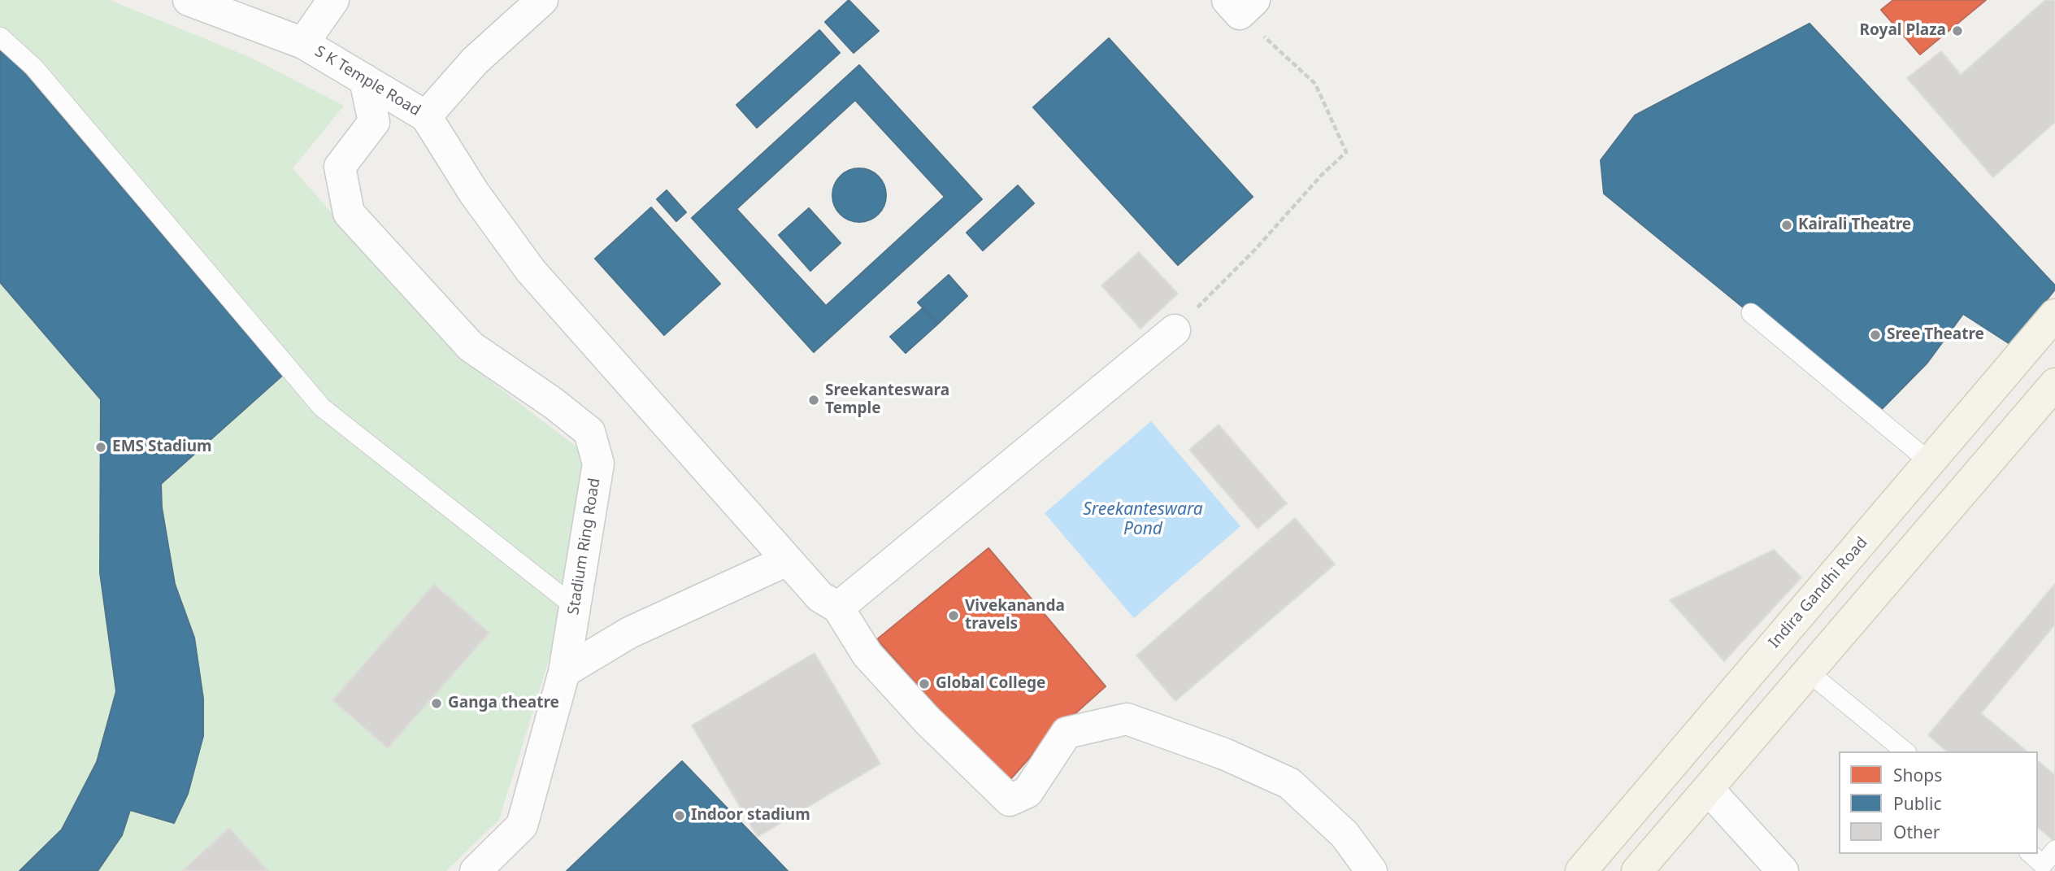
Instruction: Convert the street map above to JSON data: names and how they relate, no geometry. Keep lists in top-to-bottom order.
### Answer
{
  "streets": {
    "main road": ["Indira Gandhi Road"],
    "street": ["S K Temple Road", "Stadium Ring Road"]
  },
  "crossings": [
    ["S K Temple Road", "Stadium Ring Road"]
  ],
  "water": ["Sreekanteswara Pond"],
  "places": [
    "Royal Plaza",
    "Kairali Theatre",
    "Sree Theatre",
    "Sreekanteswara Temple",
    "EMS Stadium",
    "Vivekananda travels",
    "Global College",
    "Ganga theatre",
    "Indoor stadium"
  ],
  "legend": ["Shops", "Public", "Other"]
}
